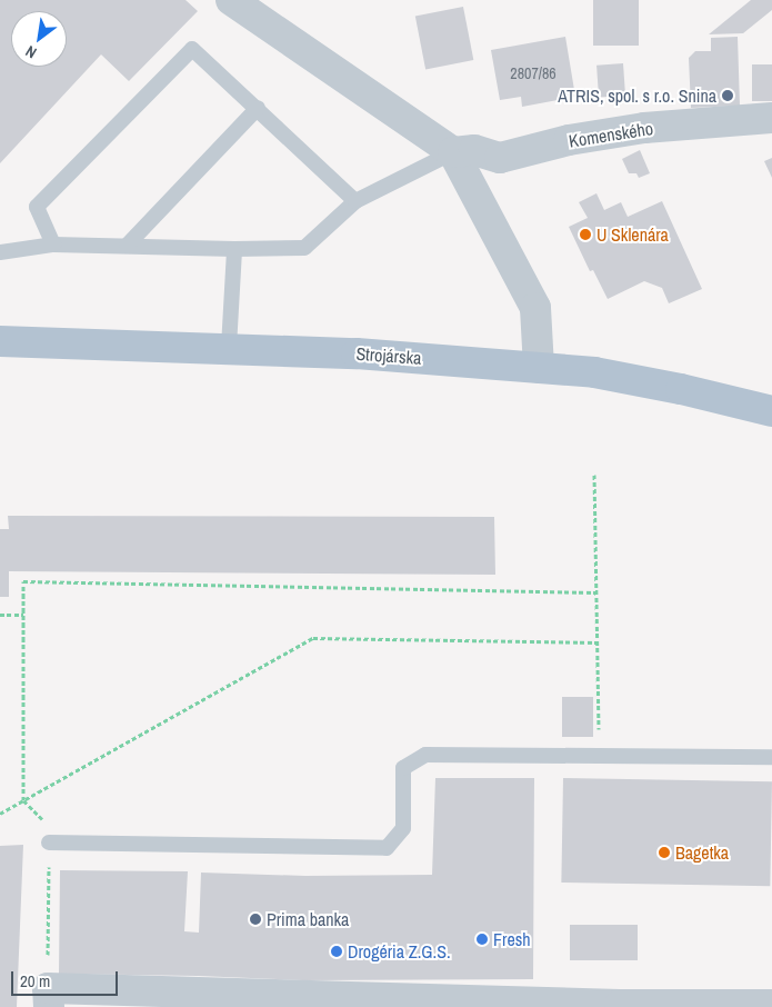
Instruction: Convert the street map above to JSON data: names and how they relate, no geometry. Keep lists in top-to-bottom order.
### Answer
{
  "streets": {
    "main road": ["Strojárska"],
    "street": ["Komenského"]
  },
  "places": [
    "ATRIS, spol. s r.o. Snina",
    "U Sklenára",
    "Bagetka",
    "Prima banka",
    "Fresh",
    "Drogéria Z.G.S."
  ],
  "house_numbers": ["2807/86"],
  "scale_bar": "20 m",
  "north": "bottom left"
}
